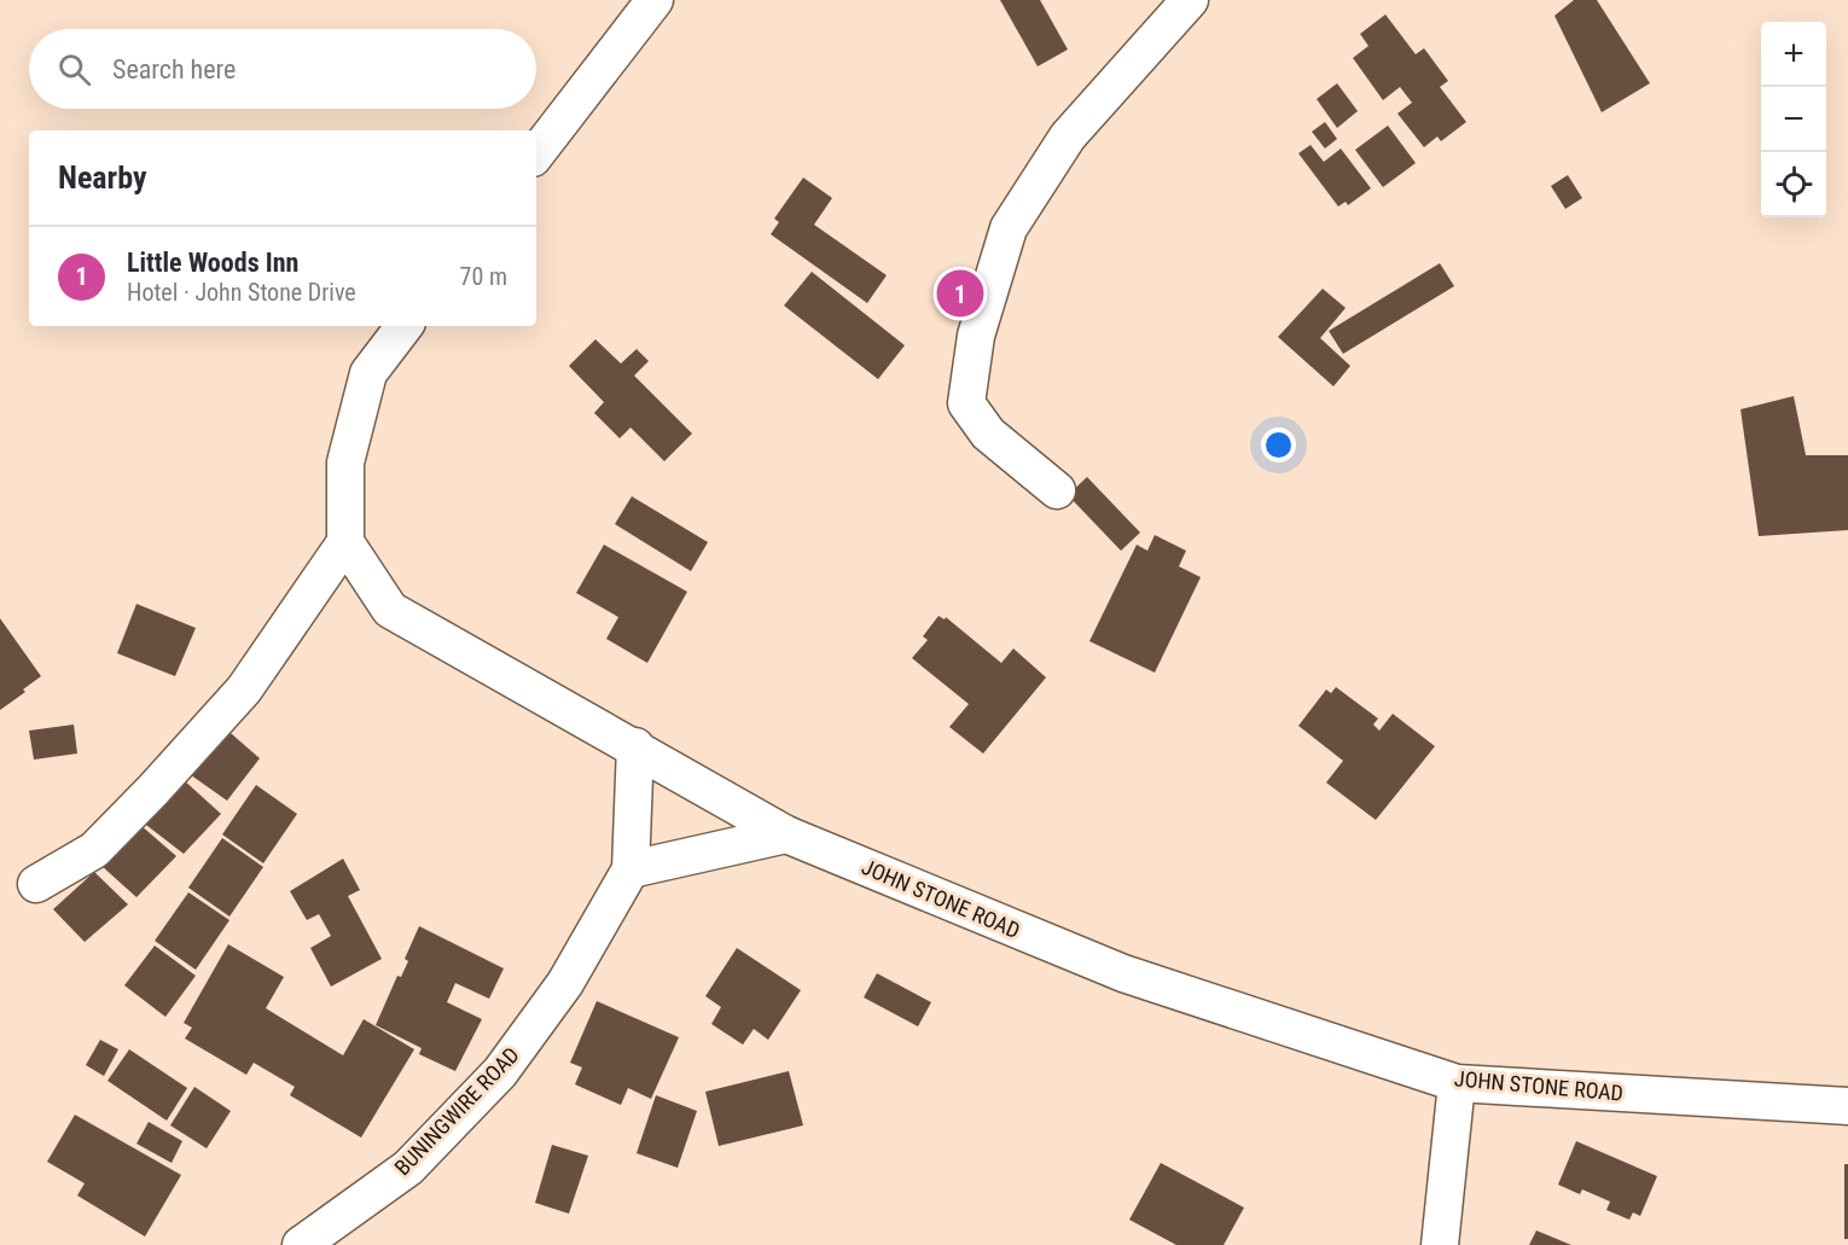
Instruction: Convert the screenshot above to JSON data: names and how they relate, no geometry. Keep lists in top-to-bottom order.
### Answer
{
  "streets": {
    "street": ["JOHN STONE ROAD", "BUNINGWIRE ROAD"]
  },
  "crossings": [
    ["JOHN STONE ROAD", "BUNINGWIRE ROAD"]
  ],
  "page": {
    "map_buttons": ["+", "−"],
    "search": "Search here",
    "heading": "Nearby",
    "list": [
      {
        "mark": "1",
        "name": "Little Woods Inn",
        "note": "Hotel · John Stone Drive",
        "value": "70 m"
      }
    ],
    "pins": "1"
  }
}
